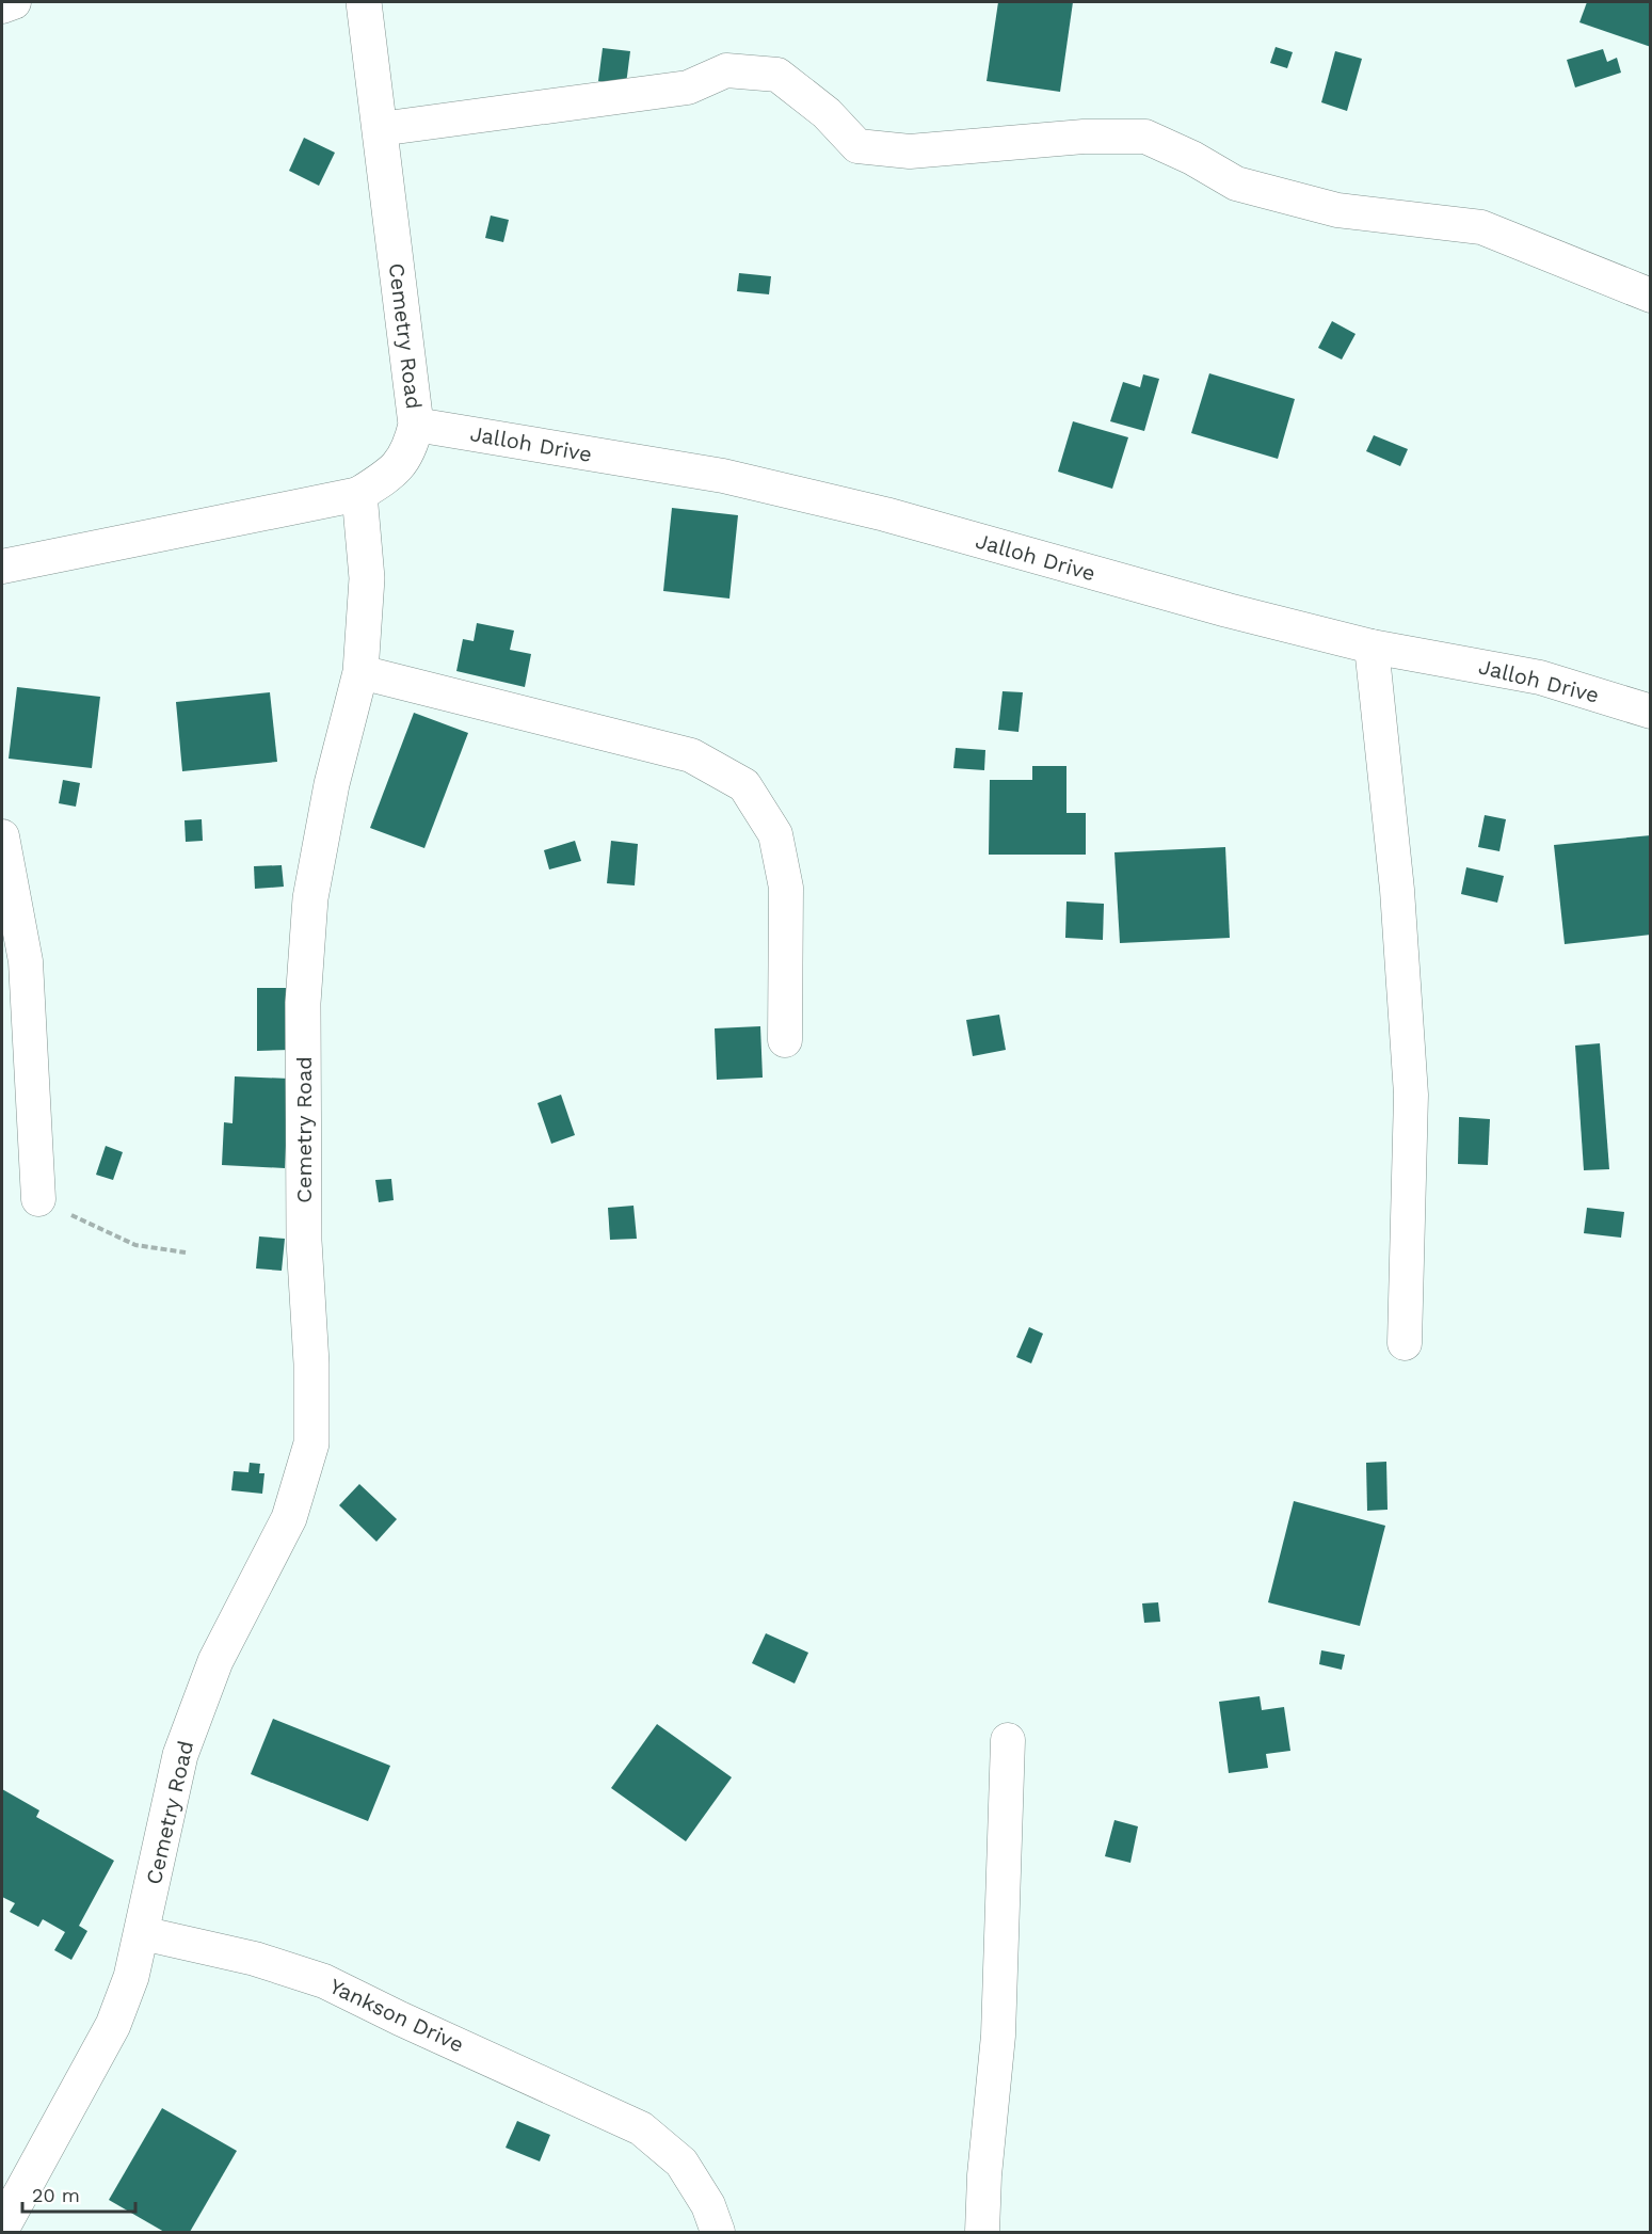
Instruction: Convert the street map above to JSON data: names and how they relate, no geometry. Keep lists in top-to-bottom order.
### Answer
{
  "streets": {
    "street": ["Cemetry Road", "Jalloh Drive", "Yankson Drive"]
  },
  "crossings": [
    ["Cemetry Road", "Jalloh Drive"],
    ["Cemetry Road", "Yankson Drive"]
  ],
  "scale_bar": "20 m"
}
